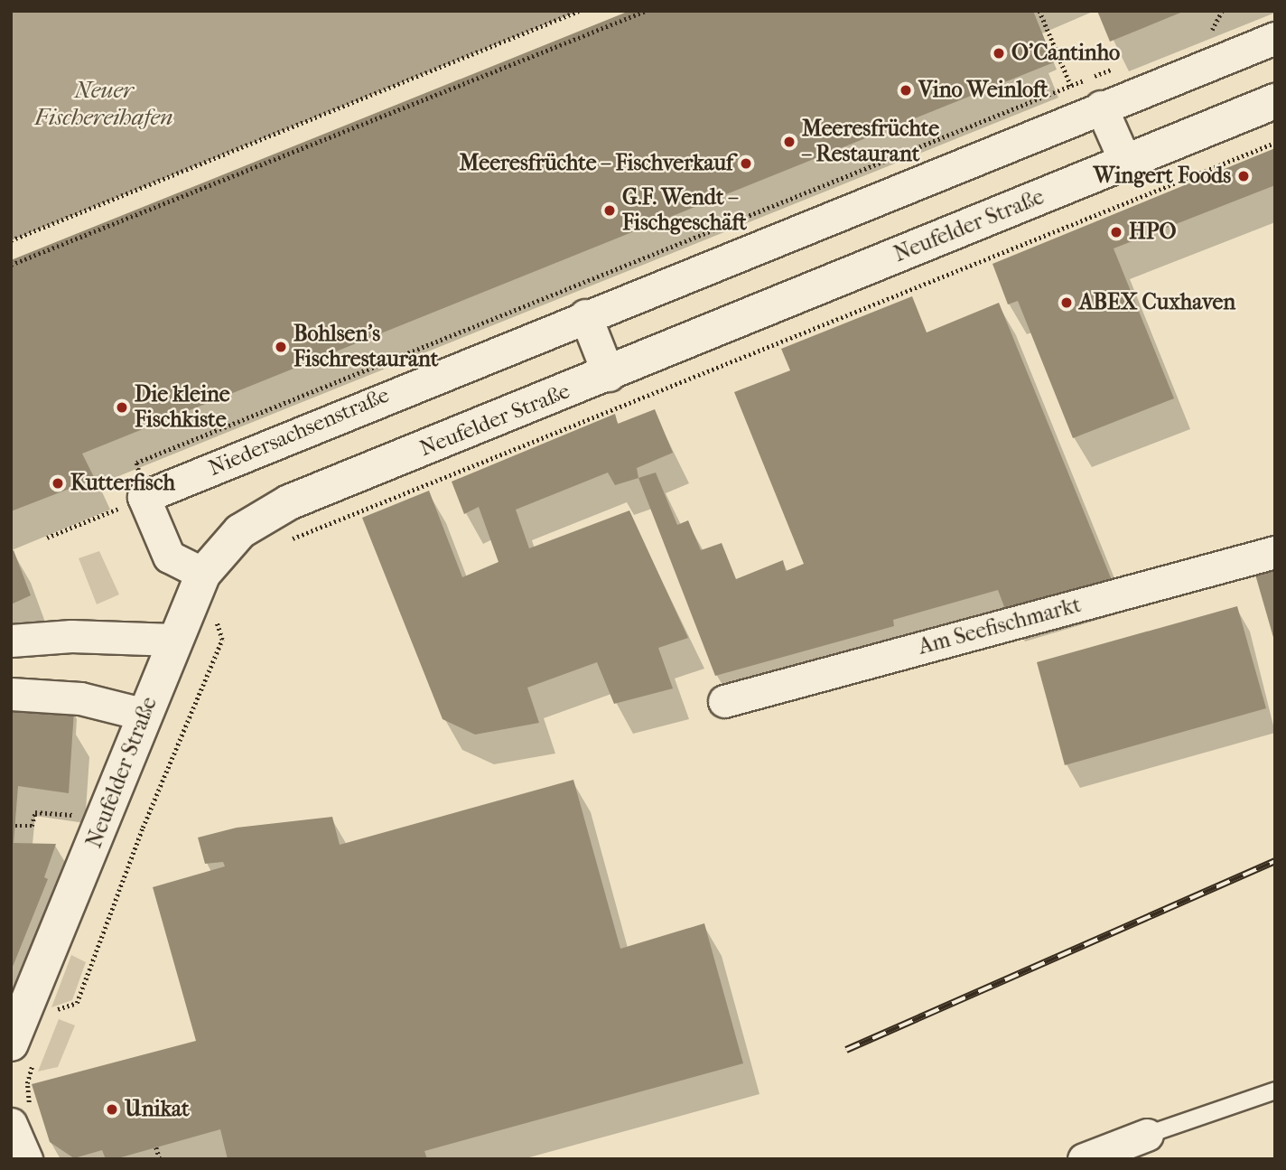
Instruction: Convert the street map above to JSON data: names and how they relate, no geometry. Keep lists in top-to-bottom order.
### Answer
{
  "streets": {
    "street": ["Neufelder Straße", "Niedersachsenstraße", "Am Seefischmarkt"]
  },
  "water": ["Neuer Fischereihafen"],
  "places": [
    "O'Cantinho",
    "Vino Weinloft",
    "Meeresfrüchte – Restaurant",
    "Meeresfrüchte – Fischverkauf",
    "Wingert Foods",
    "G.F. Wendt – Fischgeschäft",
    "HPO",
    "ABEX Cuxhaven",
    "Bohlsen's Fischrestaurant",
    "Die kleine Fischkiste",
    "Kutterfisch",
    "Unikat"
  ]
}
